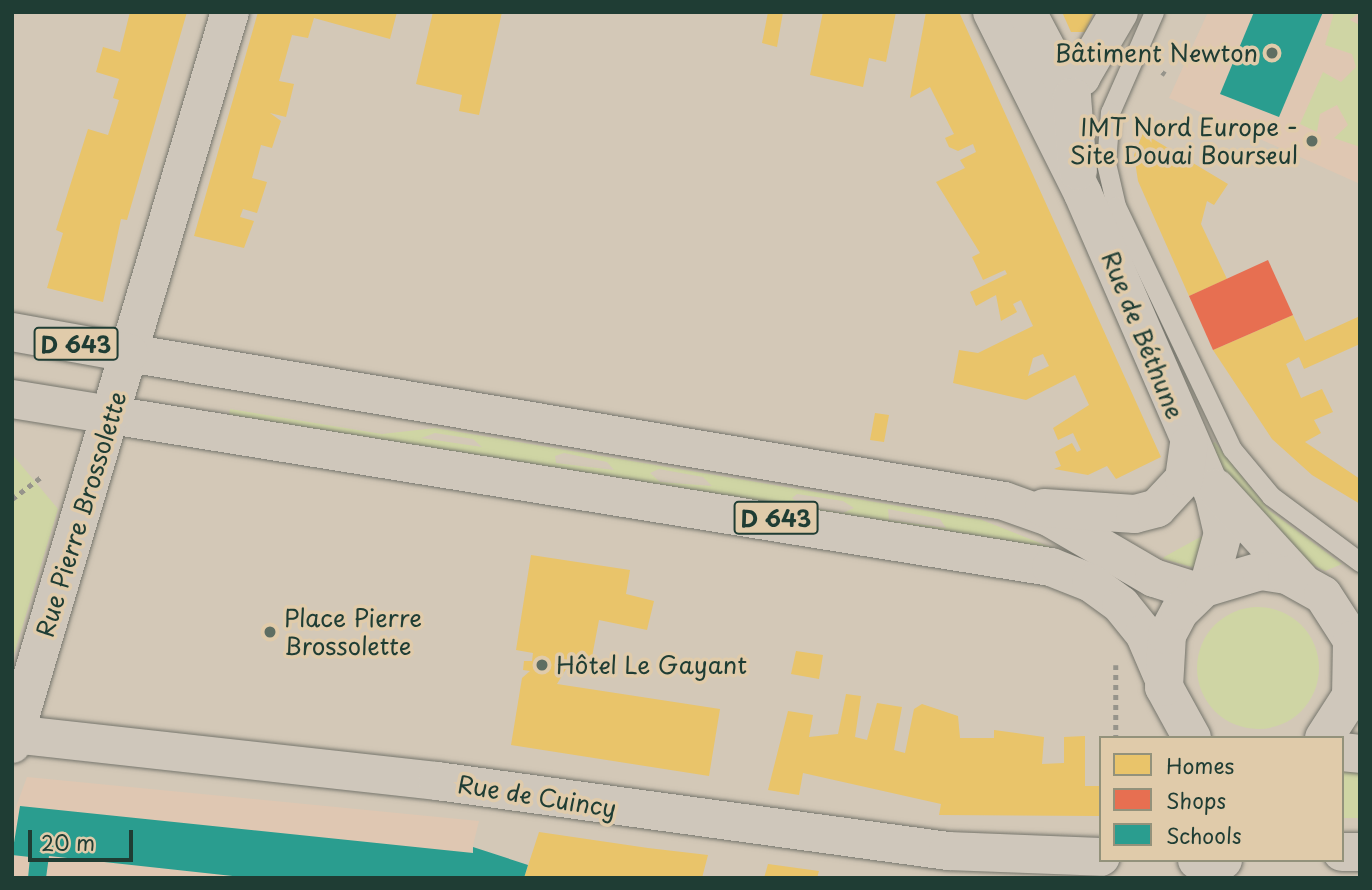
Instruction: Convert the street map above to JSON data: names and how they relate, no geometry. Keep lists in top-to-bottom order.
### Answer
{
  "streets": {
    "main road": [
      "Rue de Béthune",
      "D 643",
      "Rue Pierre Brossolette",
      "Rue de Cuincy"
    ]
  },
  "crossings": [
    ["Rue de Béthune", "D 643"],
    ["D 643", "Rue Pierre Brossolette"],
    ["Rue Pierre Brossolette", "Rue de Cuincy"]
  ],
  "places": [
    "Bâtiment Newton",
    "IMT Nord Europe - Site Douai Bourseul",
    "Place Pierre Brossolette",
    "Hôtel Le Gayant"
  ],
  "legend": ["Homes", "Shops", "Schools"],
  "scale_bar": "20 m"
}
